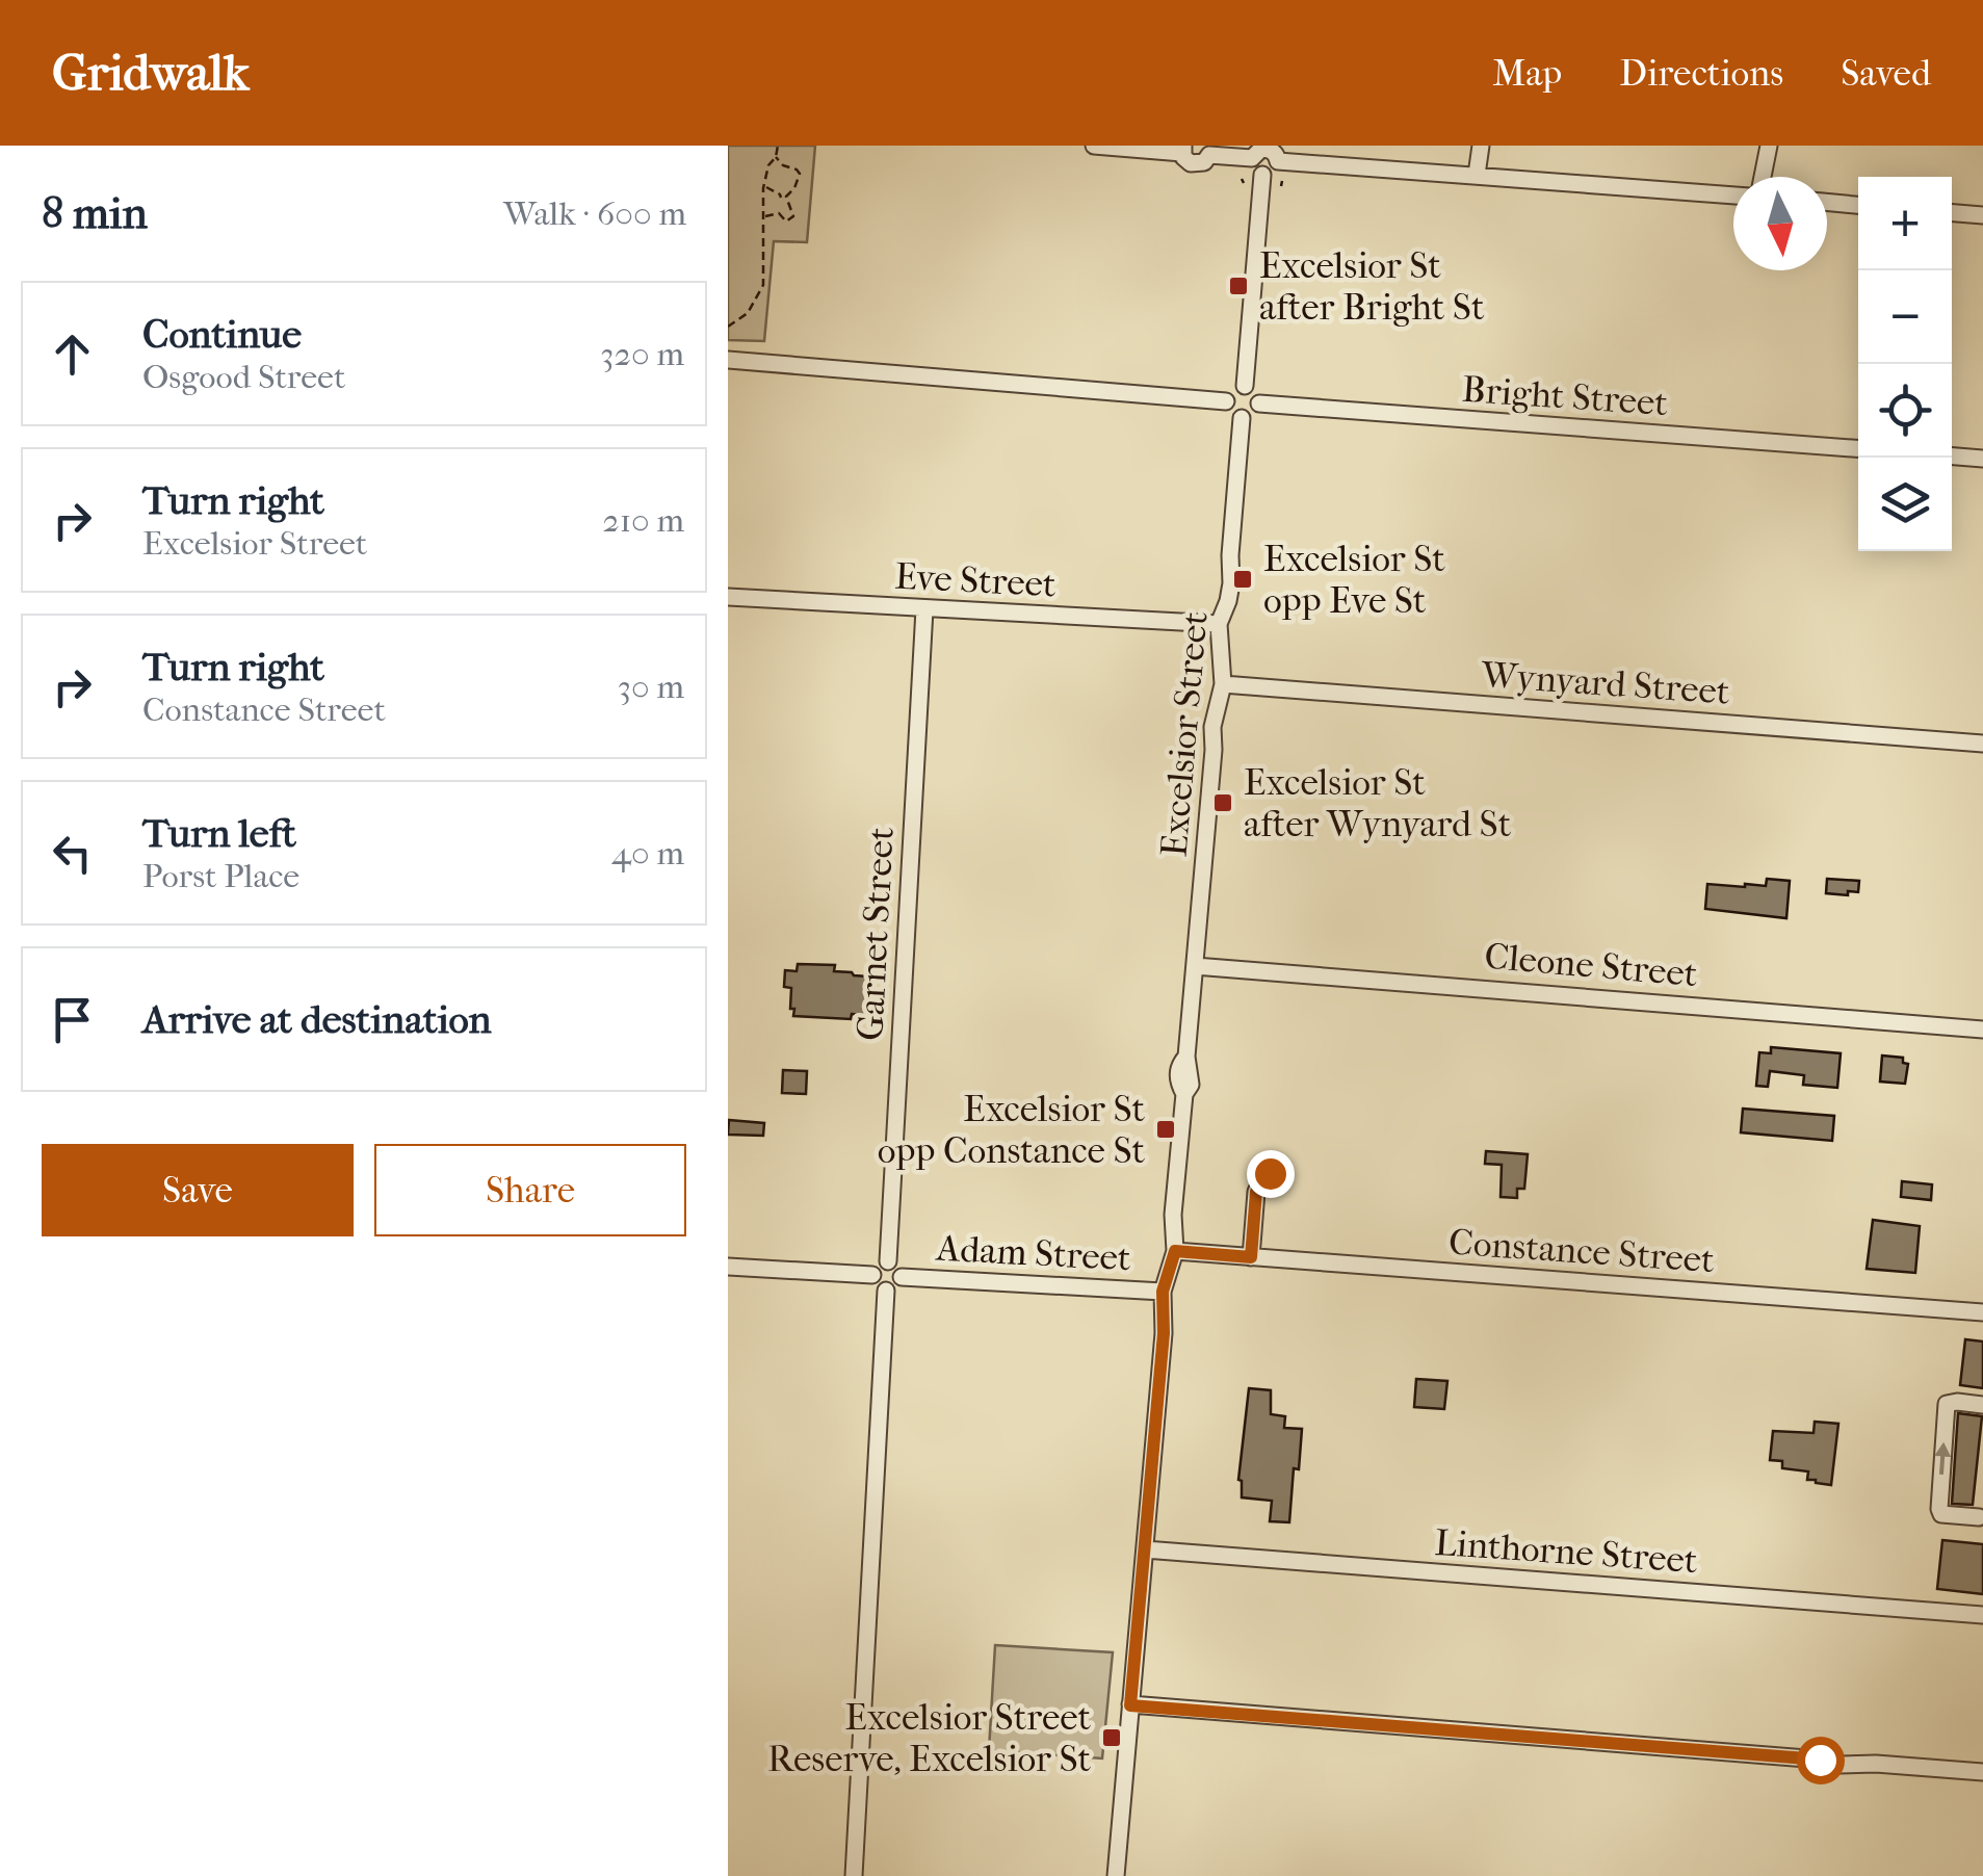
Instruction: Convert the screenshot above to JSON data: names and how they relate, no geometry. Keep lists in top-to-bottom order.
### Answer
{
  "streets": {
    "street": [
      "Bright Street",
      "Eve Street",
      "Wynyard Street",
      "Excelsior Street",
      "Garnet Street",
      "Cleone Street",
      "Constance Street",
      "Adam Street",
      "Linthorne Street"
    ]
  },
  "crossings": [
    ["Bright Street", "Excelsior Street"],
    ["Eve Street", "Excelsior Street"],
    ["Eve Street", "Garnet Street"],
    ["Wynyard Street", "Excelsior Street"],
    ["Excelsior Street", "Cleone Street"],
    ["Excelsior Street", "Constance Street"],
    ["Excelsior Street", "Adam Street"],
    ["Excelsior Street", "Linthorne Street"],
    ["Garnet Street", "Adam Street"]
  ],
  "places": {
    "transit": [
      "Excelsior St after Bright St",
      "Excelsior St opp Eve St",
      "Excelsior St after Wynyard St",
      "Excelsior St opp Constance St",
      "Excelsior Street Reserve, Excelsior St"
    ]
  },
  "north": "bottom",
  "page": {
    "header": "Gridwalk",
    "nav": ["Map", "Directions", "Saved"],
    "heading": ["8 min", "Walk · 600 m"],
    "map_buttons": ["+", "−"],
    "list": [
      ["Continue", "Osgood Street", "320 m"],
      ["Turn right", "Excelsior Street", "210 m"],
      ["Turn right", "Constance Street", "30 m"],
      ["Turn left", "Porst Place", "40 m"],
      "Arrive at destination"
    ],
    "buttons": ["Save", "Share"]
  }
}
